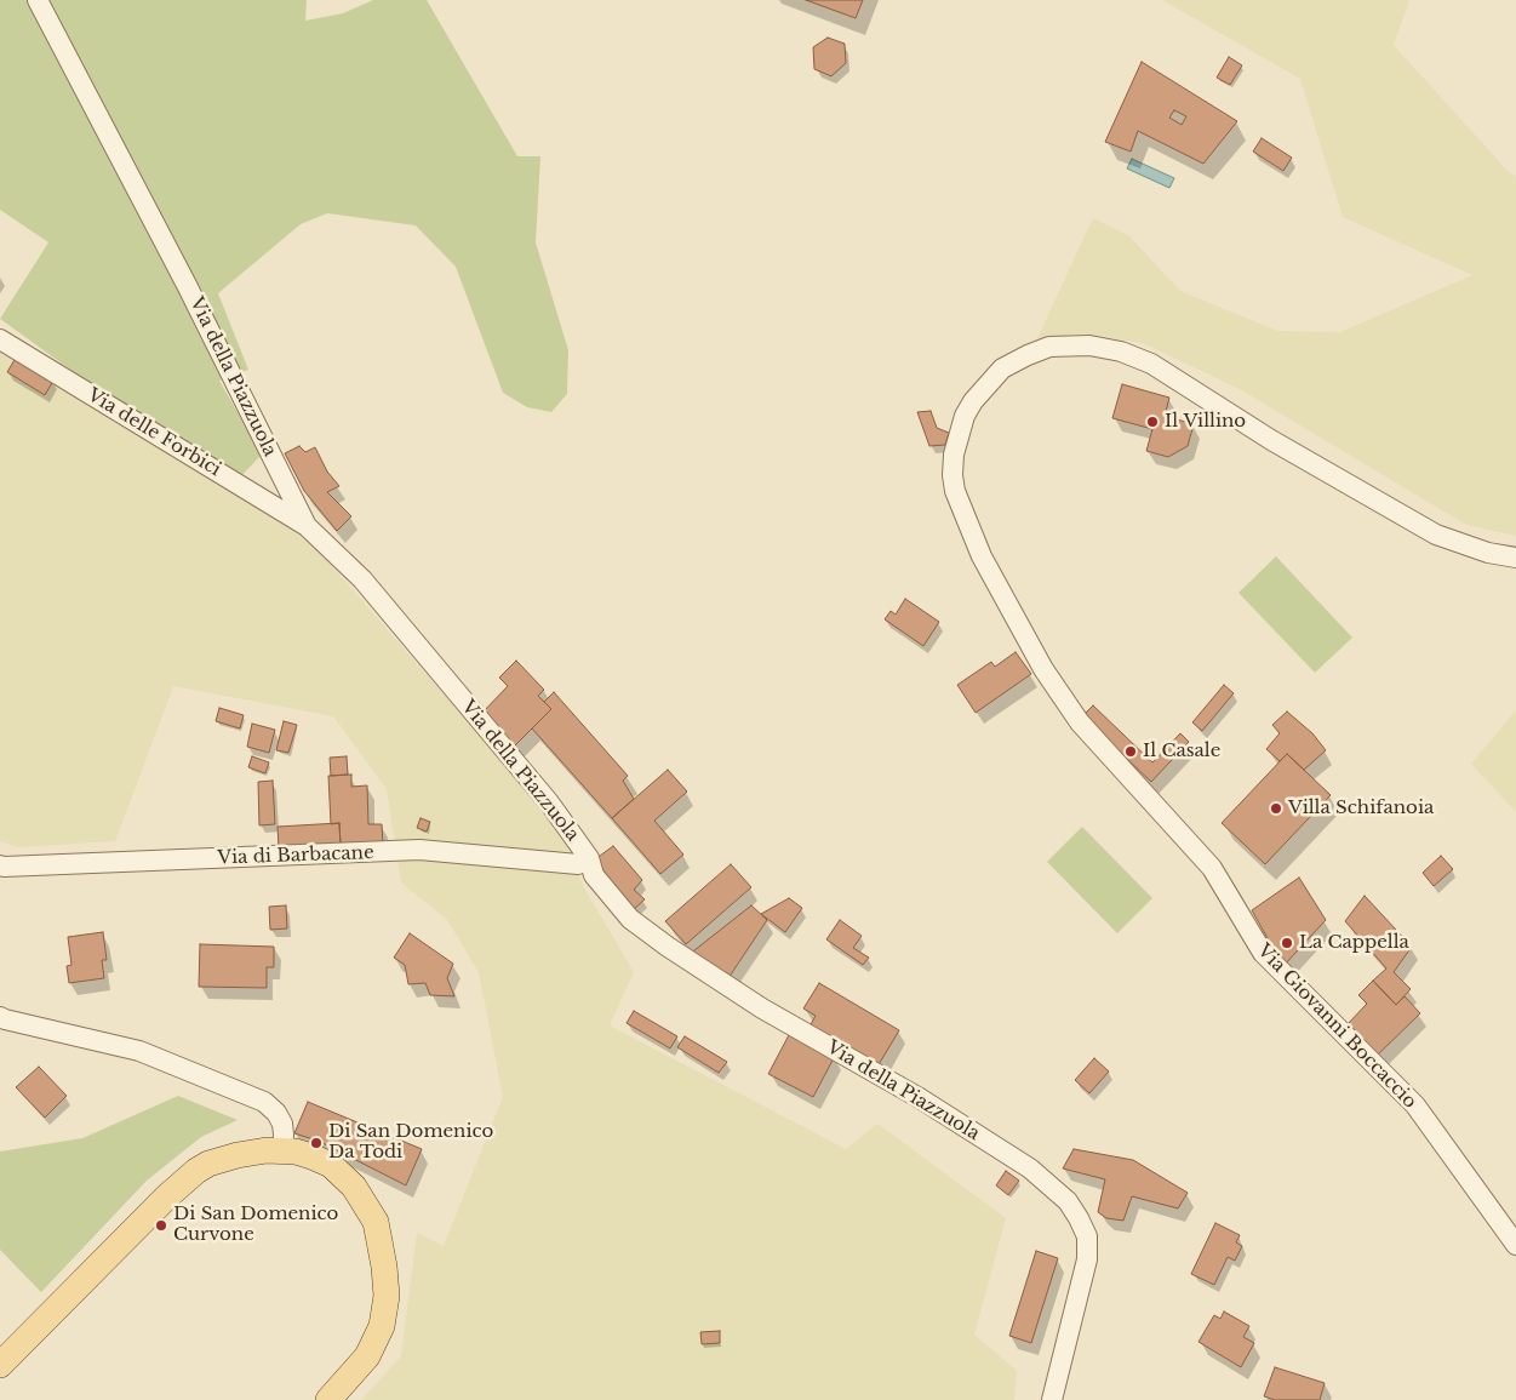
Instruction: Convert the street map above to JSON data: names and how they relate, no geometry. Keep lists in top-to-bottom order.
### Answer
{
  "streets": {
    "street": [
      "Via della Piazzuola",
      "Via delle Forbici",
      "Via di Barbacane",
      "Via Giovanni Boccaccio"
    ]
  },
  "crossings": [
    ["Via della Piazzuola", "Via delle Forbici"],
    ["Via della Piazzuola", "Via di Barbacane"]
  ],
  "places": [
    "Il Villino",
    "Il Casale",
    "Villa Schifanoia",
    "La Cappella",
    "Di San Domenico Da Todi",
    "Di San Domenico Curvone"
  ]
}
